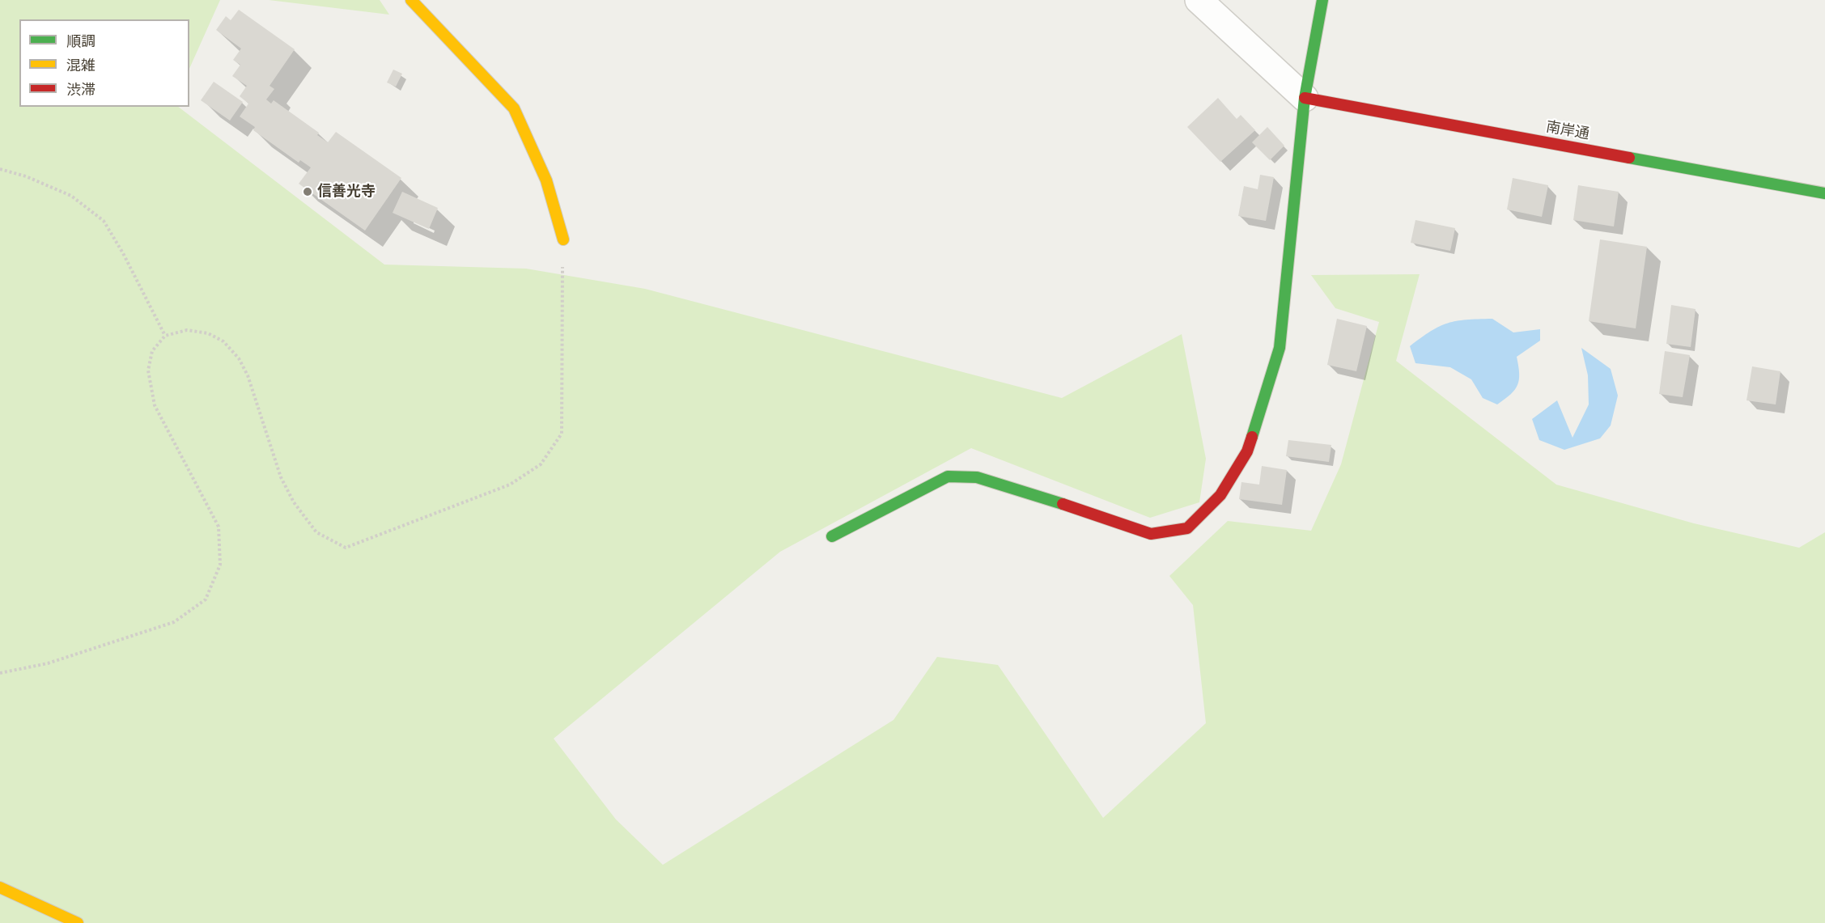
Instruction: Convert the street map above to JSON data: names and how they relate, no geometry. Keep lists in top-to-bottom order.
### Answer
{
  "streets": {
    "main road": ["南岸通"]
  },
  "places": ["信善光寺"],
  "legend": ["順調", "混雑", "渋滞"]
}
